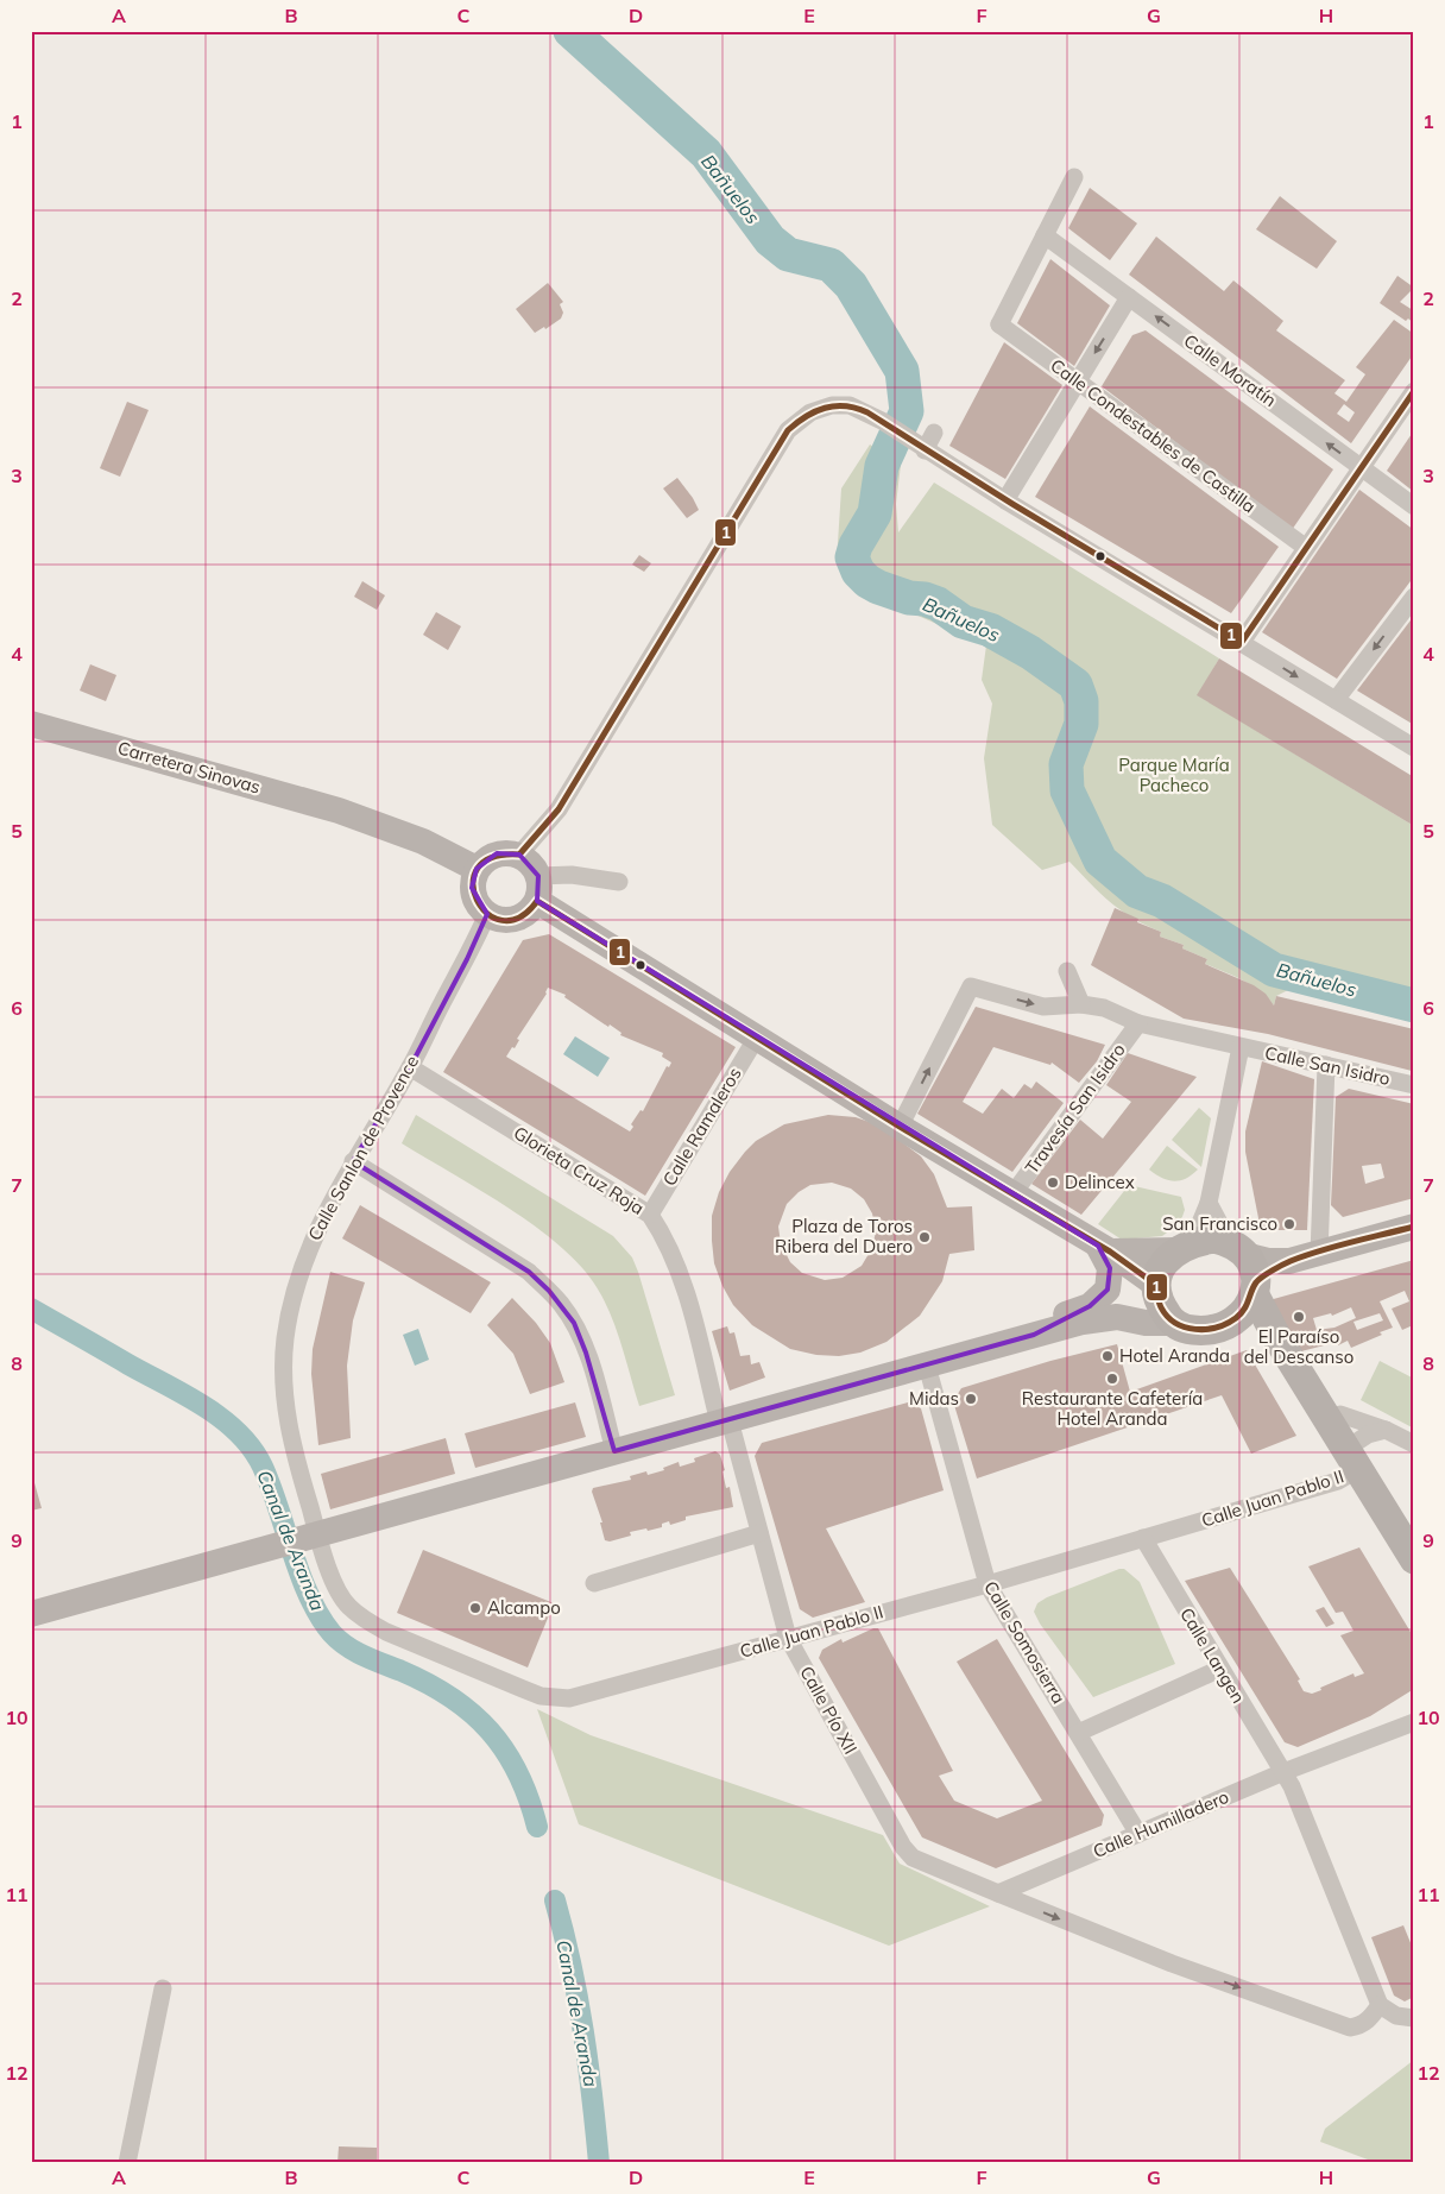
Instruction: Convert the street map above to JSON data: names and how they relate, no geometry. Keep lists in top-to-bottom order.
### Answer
{
  "streets": {
    "street": [
      "Calle Moratín",
      "Calle Condestables de Castilla",
      "Carretera Sinovas",
      "Calle San Isidro",
      "Travesía San Isidro",
      "Calle Ramaleros",
      "Calle Sanlon de Provence",
      "Glorieta Cruz Roja",
      "Calle Juan Pablo II",
      "Calle Somosierra",
      "Calle Langen",
      "Calle Pío XII",
      "Calle Humilladero"
    ]
  },
  "crossings": [
    ["Calle Moratín", "Calle Condestables de Castilla"],
    ["Carretera Sinovas", "Calle Sanlon de Provence"],
    ["Calle San Isidro", "Travesía San Isidro"],
    ["Calle Ramaleros", "Glorieta Cruz Roja"],
    ["Calle Sanlon de Provence", "Glorieta Cruz Roja"],
    ["Calle Sanlon de Provence", "Calle Juan Pablo II"],
    ["Glorieta Cruz Roja", "Calle Pío XII"],
    ["Calle Juan Pablo II", "Calle Somosierra"],
    ["Calle Juan Pablo II", "Calle Langen"],
    ["Calle Juan Pablo II", "Calle Pío XII"],
    ["Calle Somosierra", "Calle Humilladero"],
    ["Calle Langen", "Calle Humilladero"],
    ["Calle Pío XII", "Calle Humilladero"]
  ],
  "one_way": ["Calle Moratín"],
  "water": ["Bañuelos", "Canal de Aranda"],
  "parks": ["Parque María Pacheco"],
  "places": [
    "Delincex",
    "San Francisco",
    "Plaza de Toros Ribera del Duero",
    "El Paraíso del Descanso",
    "Hotel Aranda",
    "Restaurante Cafetería Hotel Aranda",
    "Midas",
    "Alcampo"
  ],
  "lines": ["transit line 1"],
  "grid": {
    "columns": [
      "A",
      "B",
      "C",
      "D",
      "E",
      "F",
      "G",
      "H"
    ],
    "rows": [
      "1",
      "2",
      "3",
      "4",
      "5",
      "6",
      "7",
      "8",
      "9",
      "10",
      "11",
      "12"
    ]
  }
}
